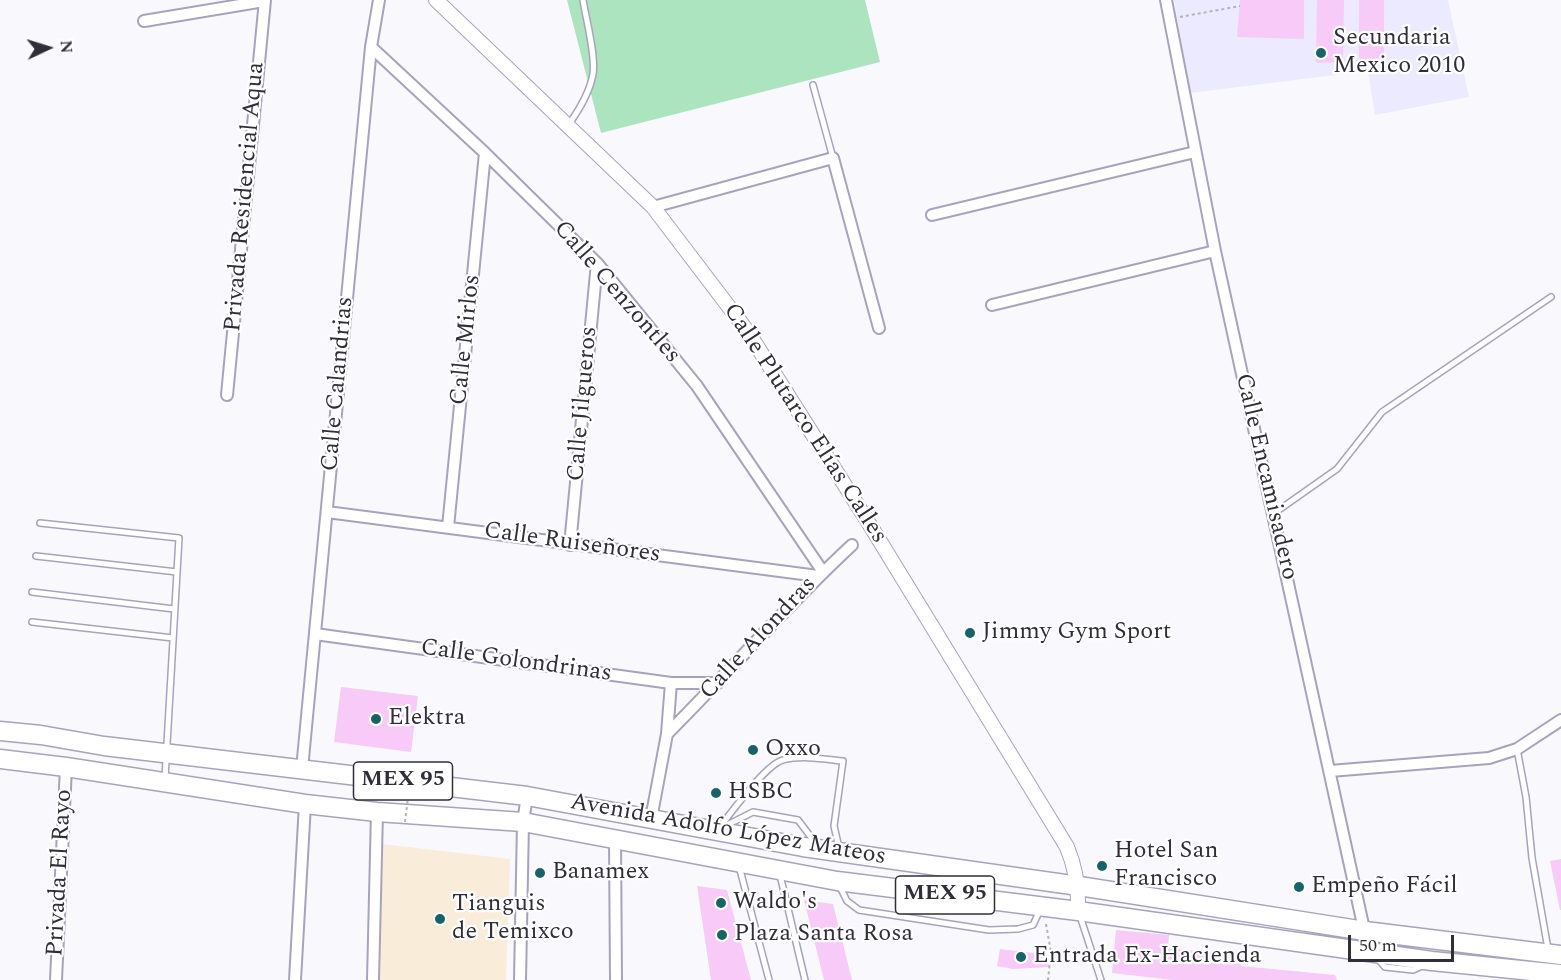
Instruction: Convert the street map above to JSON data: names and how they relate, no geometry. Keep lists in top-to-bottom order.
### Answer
{
  "streets": {
    "main road": ["MEX 95", "Avenida Adolfo López Mateos"],
    "street": [
      "Privada Residencial Aqua",
      "Calle Cenzontles",
      "Calle Mirlos",
      "Calle Calandrias",
      "Calle Jilgueros",
      "Calle Plutarco Elías Calles",
      "Calle Encamisadero",
      "Calle Ruiseñores",
      "Calle Alondras",
      "Calle Golondrinas",
      "Privada El Rayo"
    ]
  },
  "crossings": [
    ["Calle Cenzontles", "Calle Mirlos"],
    ["Calle Cenzontles", "Calle Calandrias"],
    ["Calle Cenzontles", "Calle Jilgueros"],
    ["Calle Cenzontles", "Calle Ruiseñores"],
    ["Calle Cenzontles", "Calle Alondras"],
    ["Calle Mirlos", "Calle Ruiseñores"],
    ["Calle Calandrias", "Calle Ruiseñores"],
    ["Calle Calandrias", "Calle Golondrinas"],
    ["Calle Calandrias", "Avenida Adolfo López Mateos"],
    ["Calle Jilgueros", "Calle Ruiseñores"],
    ["Calle Plutarco Elías Calles", "Avenida Adolfo López Mateos"],
    ["Calle Encamisadero", "Avenida Adolfo López Mateos"],
    ["Calle Ruiseñores", "Calle Alondras"],
    ["Calle Alondras", "Calle Golondrinas"],
    ["Avenida Adolfo López Mateos", "Privada El Rayo"]
  ],
  "places": [
    "Secundaria Mexico 2010",
    "Jimmy Gym Sport",
    "Elektra",
    "Oxxo",
    "HSBC",
    "Hotel San Francisco",
    "Banamex",
    "Empeño Fácil",
    "Waldo's",
    "Tianguis de Temixco",
    "Plaza Santa Rosa",
    "Entrada Ex-Hacienda"
  ],
  "scale_bar": "50 m",
  "north": "right"
}
